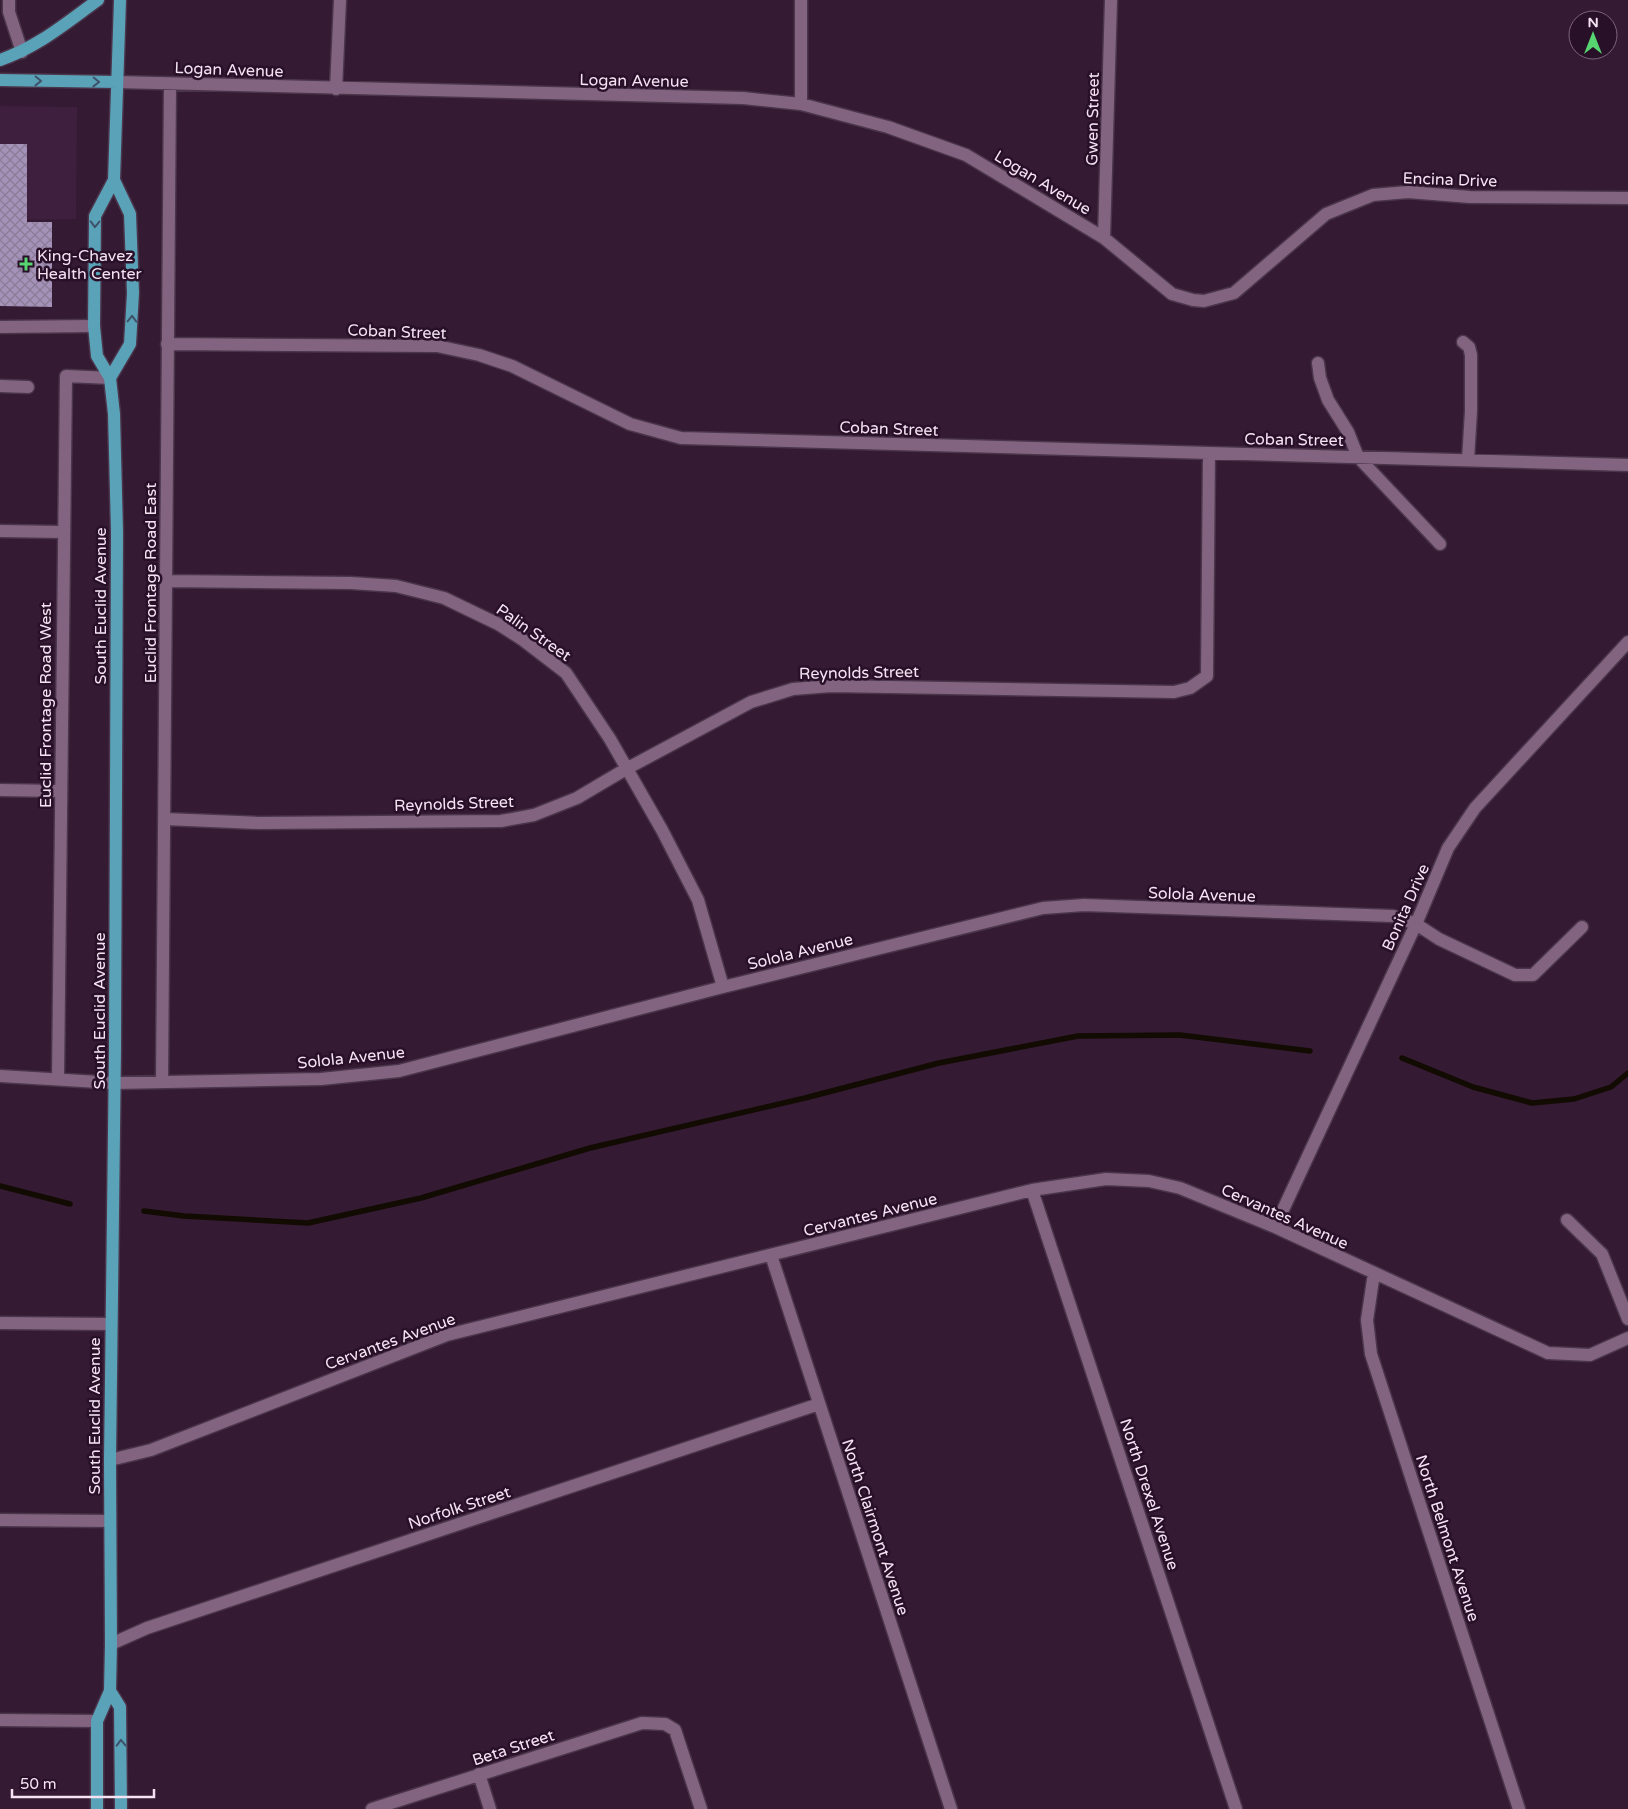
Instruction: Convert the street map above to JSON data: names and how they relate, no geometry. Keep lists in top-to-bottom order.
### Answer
{
  "streets": {
    "main road": ["Logan Avenue", "South Euclid Avenue"],
    "street": [
      "Gwen Street",
      "Encina Drive",
      "Coban Street",
      "Euclid Frontage Road East",
      "Palin Street",
      "Reynolds Street",
      "Euclid Frontage Road West",
      "Solola Avenue",
      "Bonita Drive",
      "Cervantes Avenue",
      "North Drexel Avenue",
      "Norfolk Street",
      "North Clairmont Avenue",
      "North Belmont Avenue",
      "Beta Street"
    ]
  },
  "crossings": [
    ["Logan Avenue", "Gwen Street"],
    ["Logan Avenue", "Encina Drive"],
    ["Logan Avenue", "Euclid Frontage Road East"],
    ["Logan Avenue", "South Euclid Avenue"],
    ["Coban Street", "Euclid Frontage Road East"],
    ["Coban Street", "Reynolds Street"],
    ["Euclid Frontage Road East", "Palin Street"],
    ["Euclid Frontage Road East", "Reynolds Street"],
    ["Euclid Frontage Road East", "Solola Avenue"],
    ["South Euclid Avenue", "Euclid Frontage Road West"],
    ["South Euclid Avenue", "Solola Avenue"],
    ["South Euclid Avenue", "Cervantes Avenue"],
    ["South Euclid Avenue", "Norfolk Street"],
    ["Palin Street", "Reynolds Street"],
    ["Palin Street", "Solola Avenue"],
    ["Euclid Frontage Road West", "Solola Avenue"],
    ["Solola Avenue", "Bonita Drive"],
    ["Bonita Drive", "Cervantes Avenue"],
    ["Cervantes Avenue", "North Drexel Avenue"],
    ["Cervantes Avenue", "North Clairmont Avenue"],
    ["Cervantes Avenue", "North Belmont Avenue"],
    ["Norfolk Street", "North Clairmont Avenue"]
  ],
  "places": {
    "health": ["King-Chavez Health Center"]
  },
  "scale_bar": "50 m",
  "north": "top"
}
